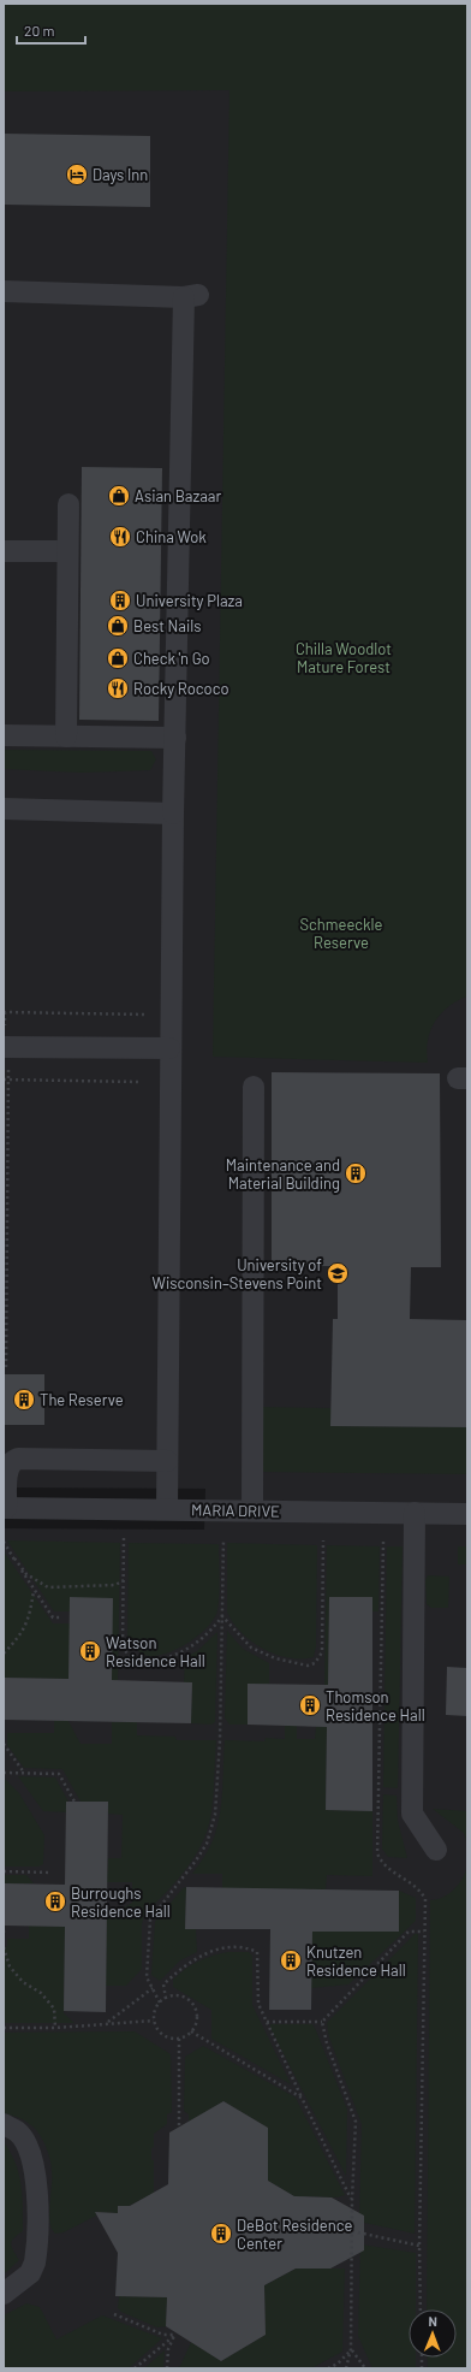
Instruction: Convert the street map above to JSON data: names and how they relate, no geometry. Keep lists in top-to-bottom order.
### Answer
{
  "streets": {
    "street": ["MARIA DRIVE"]
  },
  "parks": ["Chilla Woodlot Mature Forest", "Schmeeckle Reserve"],
  "places": {
    "hotel": ["Days Inn"],
    "shop": ["Asian Bazaar", "Best Nails", "Check 'n Go"],
    "restaurant": ["China Wok", "Rocky Rococo"],
    "building": [
      "University Plaza",
      "Maintenance and Material Building",
      "The Reserve",
      "Watson Residence Hall",
      "Thomson Residence Hall",
      "Burroughs Residence Hall",
      "Knutzen Residence Hall",
      "DeBot Residence Center"
    ],
    "school or university": ["University of Wisconsin–Stevens Point"]
  },
  "scale_bar": "20 m",
  "north": "top"
}
